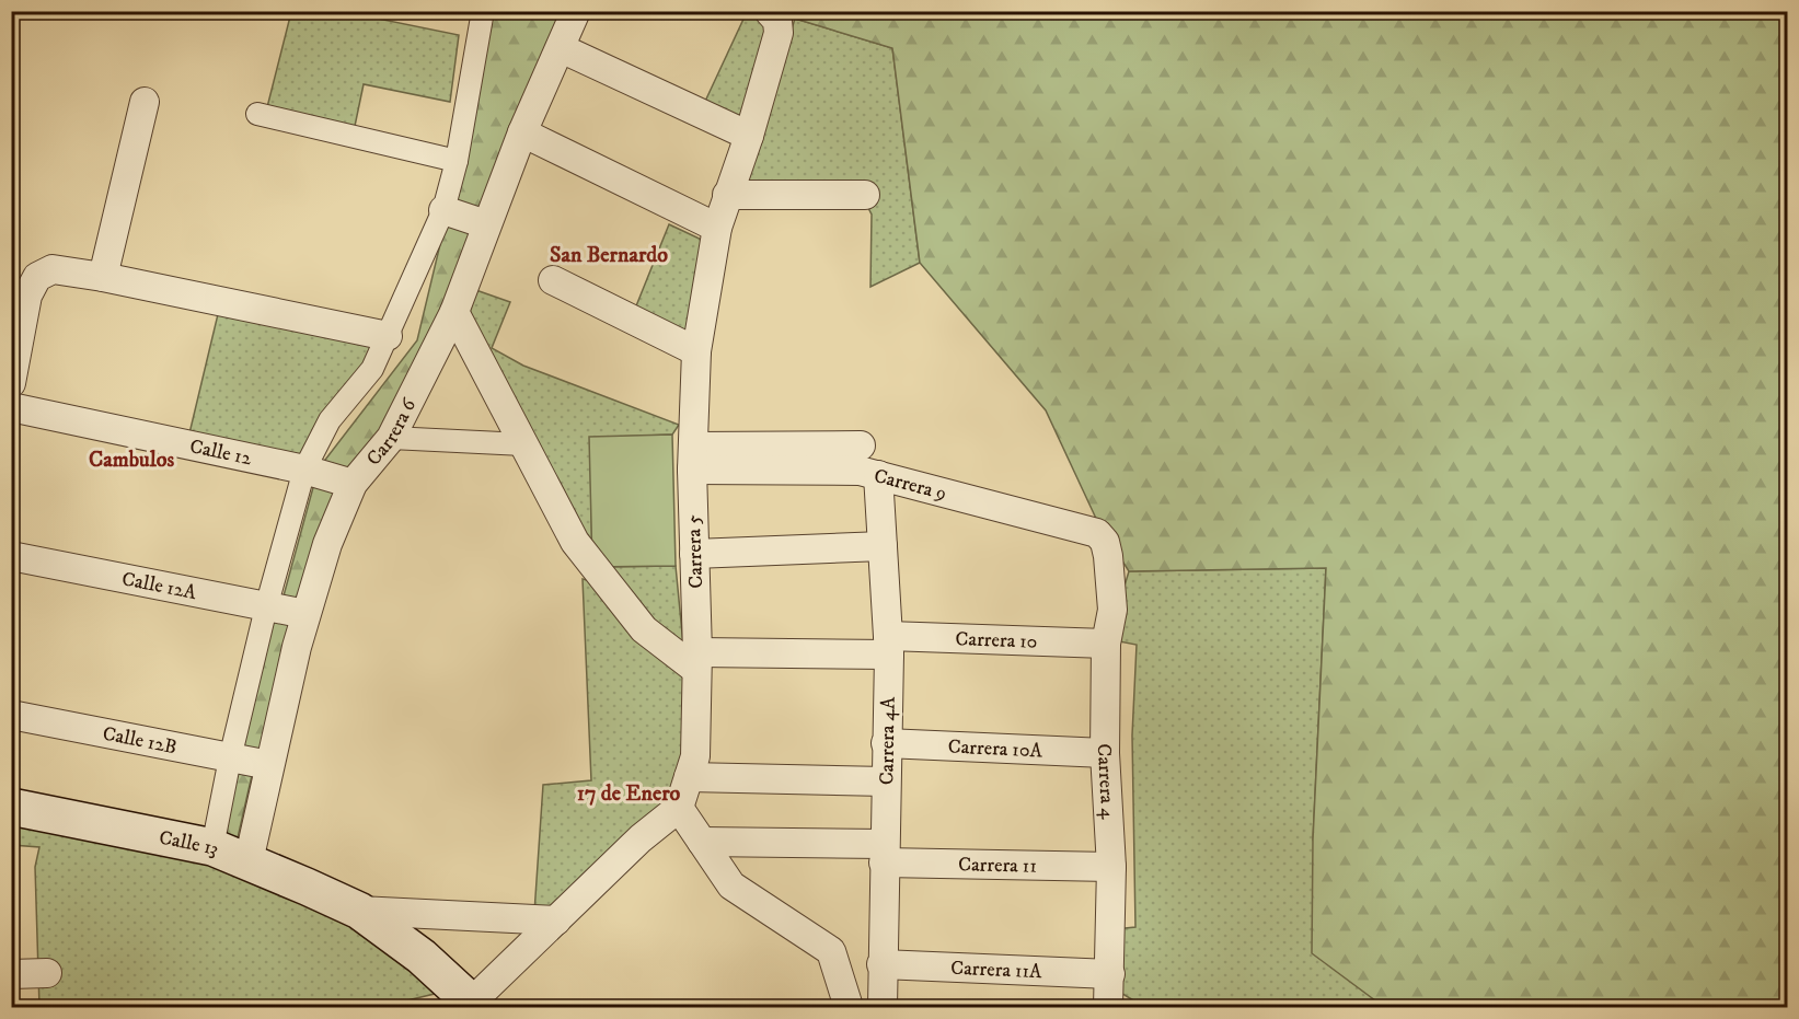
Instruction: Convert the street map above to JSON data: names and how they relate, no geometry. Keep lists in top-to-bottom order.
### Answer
{
  "streets": {
    "main road": ["Calle 13"],
    "street": [
      "Carrera 6",
      "Calle 12",
      "Carrera 9",
      "Carrera 5",
      "Calle 12A",
      "Carrera 10",
      "Calle 12B",
      "Carrera 4A",
      "Carrera 10A",
      "Carrera 4",
      "Carrera 11",
      "Carrera 11A"
    ]
  },
  "crossings": [
    ["Carrera 6", "Calle 12"],
    ["Carrera 6", "Calle 12A"],
    ["Carrera 6", "Calle 12B"],
    ["Carrera 6", "Calle 13"],
    ["Carrera 9", "Carrera 5"],
    ["Carrera 9", "Carrera 4A"],
    ["Carrera 9", "Carrera 4"],
    ["Carrera 5", "Carrera 10"],
    ["Carrera 10", "Carrera 4A"],
    ["Carrera 10", "Carrera 4"],
    ["Carrera 4A", "Carrera 10A"],
    ["Carrera 4A", "Carrera 11"],
    ["Carrera 4A", "Carrera 11A"],
    ["Carrera 10A", "Carrera 4"],
    ["Carrera 4", "Carrera 11"],
    ["Carrera 4", "Carrera 11A"]
  ],
  "districts": ["San Bernardo", "Cambulos", "17 de Enero"]
}
